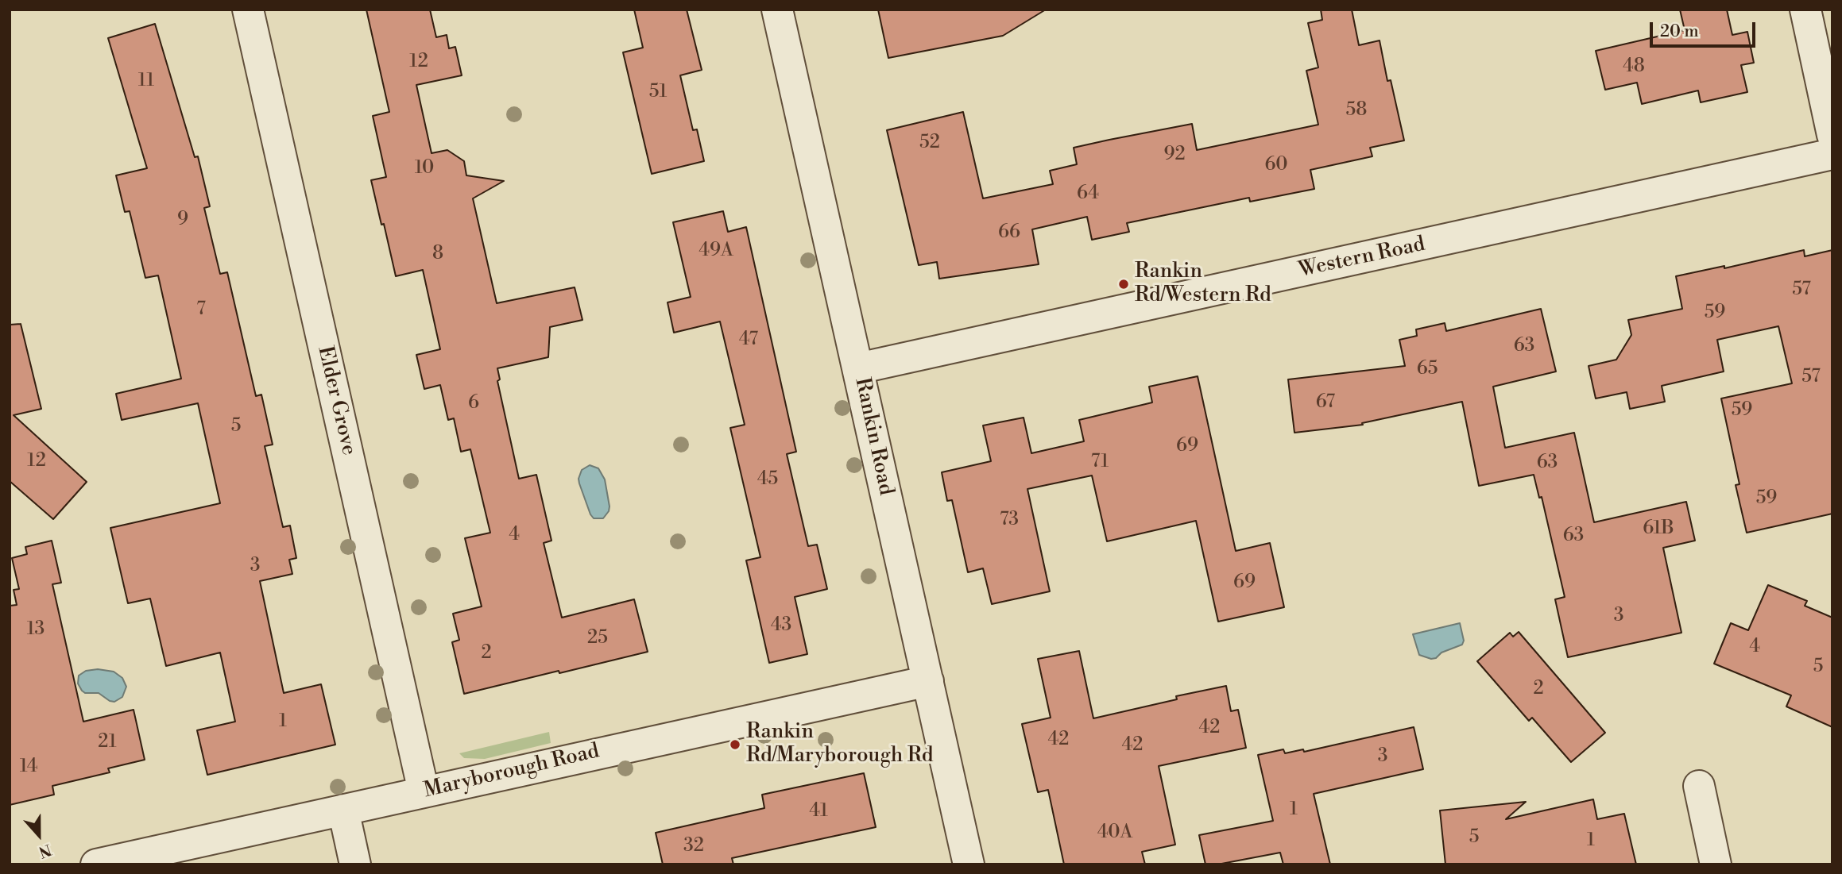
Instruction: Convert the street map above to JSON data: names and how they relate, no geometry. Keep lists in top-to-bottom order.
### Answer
{
  "streets": {
    "street": [
      "Western Road",
      "Elder Grove",
      "Rankin Road",
      "Maryborough Road"
    ]
  },
  "crossings": [
    ["Western Road", "Rankin Road"],
    ["Elder Grove", "Maryborough Road"],
    ["Rankin Road", "Maryborough Road"]
  ],
  "places": ["Rankin Rd/Western Rd", "Rankin Rd/Maryborough Rd"],
  "house_numbers": [
    "12",
    "48",
    "11",
    "51",
    "58",
    "52",
    "92",
    "60",
    "10",
    "64",
    "9",
    "66",
    "49A",
    "8",
    "57",
    "7",
    "59",
    "47",
    "63",
    "65",
    "57",
    "67",
    "6",
    "59",
    "5",
    "69",
    "12",
    "71",
    "63",
    "45",
    "59",
    "73",
    "61B",
    "4",
    "63",
    "3",
    "69",
    "3",
    "43",
    "13",
    "25",
    "4",
    "2",
    "5",
    "2",
    "1",
    "42",
    "42",
    "21",
    "42",
    "3",
    "14",
    "1",
    "41",
    "40A",
    "5",
    "1",
    "32"
  ],
  "scale_bar": "20 m",
  "north": "bottom"
}
